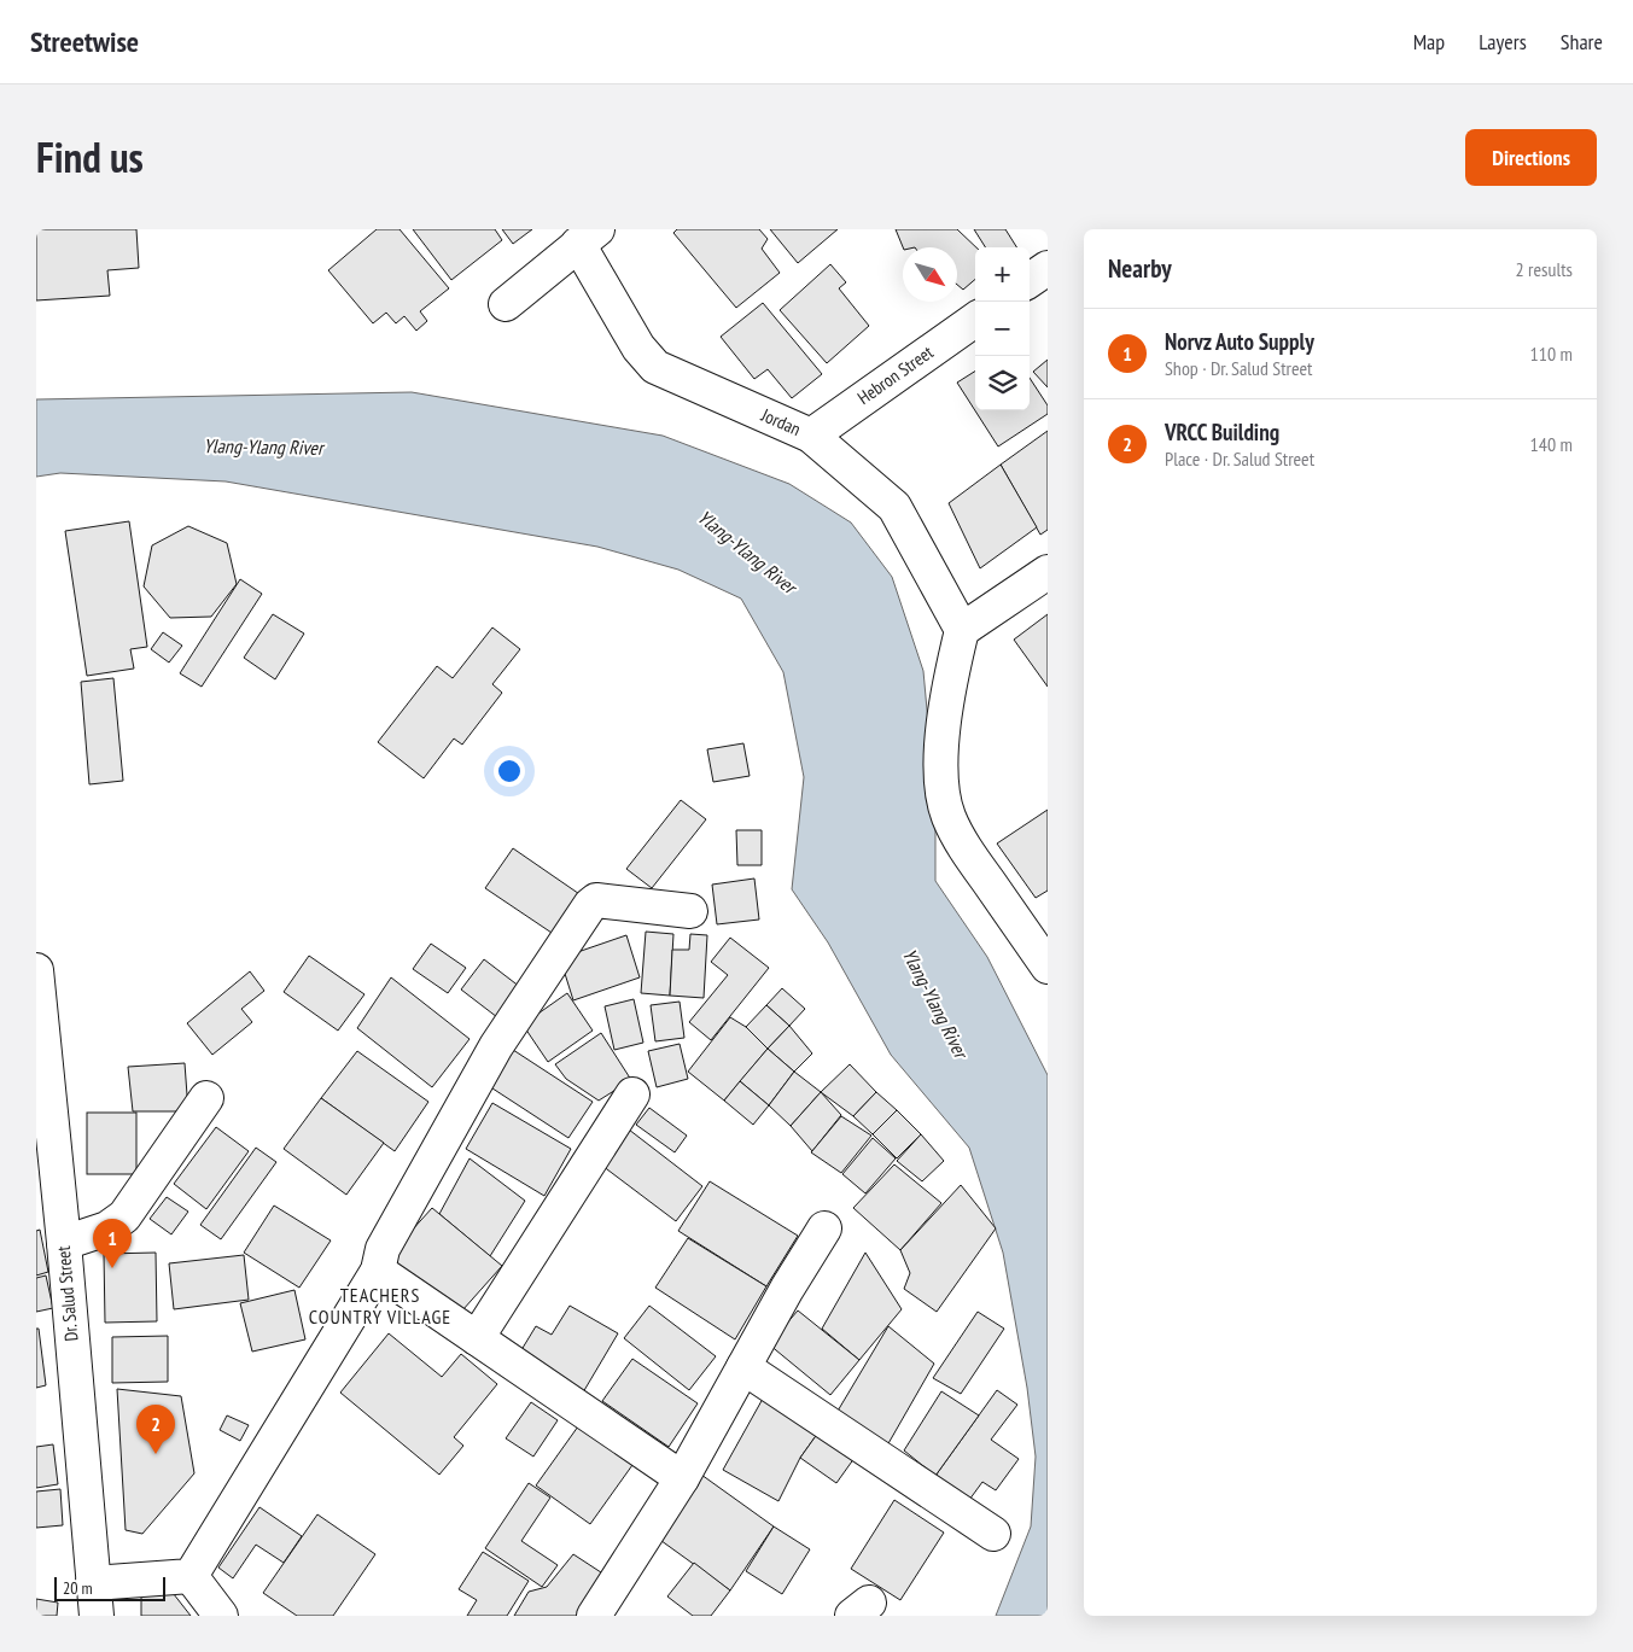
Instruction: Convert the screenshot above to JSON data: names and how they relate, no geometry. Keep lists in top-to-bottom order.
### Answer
{
  "streets": {
    "street": ["Hebron Street", "Jordan", "Dr. Salud Street"]
  },
  "crossings": [
    ["Hebron Street", "Jordan"]
  ],
  "districts": ["TEACHERS COUNTRY VILLAGE"],
  "water": ["Ylang-Ylang River"],
  "scale_bar": "20 m",
  "north": "bottom right",
  "page": {
    "header": "Streetwise",
    "nav": ["Map", "Layers", "Share"],
    "title": "Find us",
    "buttons": "Directions",
    "heading": ["Nearby", "2 results"],
    "map_buttons": ["+", "−"],
    "list": [
      {
        "mark": "1",
        "name": "Norvz Auto Supply",
        "note": "Shop · Dr. Salud Street",
        "value": "110 m"
      },
      {
        "mark": "2",
        "name": "VRCC Building",
        "note": "Place · Dr. Salud Street",
        "value": "140 m"
      }
    ],
    "pins": ["1", "2"],
    "scale": "20 m"
  }
}
